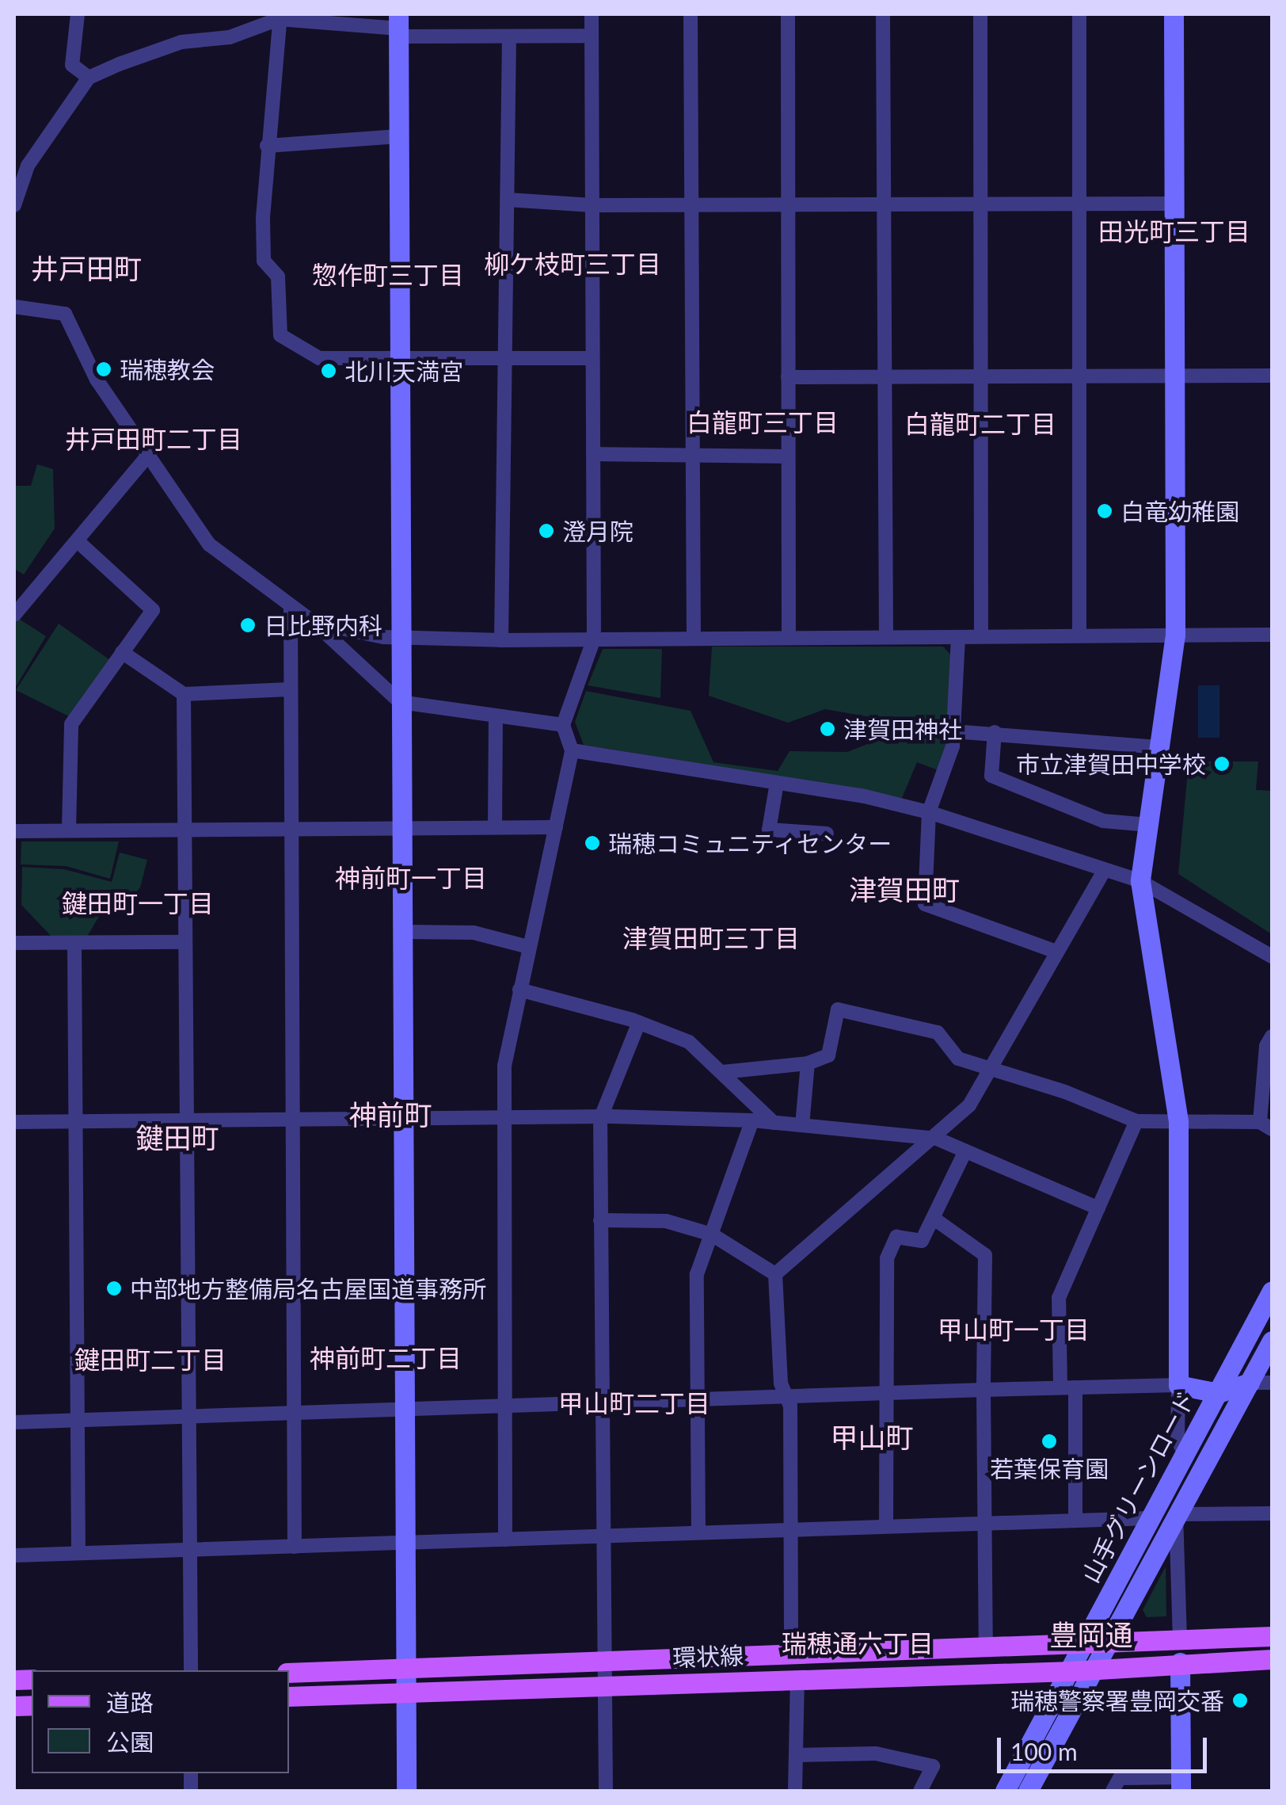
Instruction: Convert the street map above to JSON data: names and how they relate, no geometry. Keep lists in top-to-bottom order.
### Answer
{
  "streets": {
    "main road": ["環状線"],
    "street": ["山手グリーンロード"]
  },
  "crossings": [
    ["山手グリーンロード", "環状線"]
  ],
  "districts": [
    "田光町三丁目",
    "柳ケ枝町三丁目",
    "井戸田町",
    "惣作町三丁目",
    "白龍町三丁目",
    "白龍町二丁目",
    "井戸田町二丁目",
    "神前町一丁目",
    "津賀田町",
    "鍵田町一丁目",
    "津賀田町三丁目",
    "神前町",
    "鍵田町",
    "甲山町一丁目",
    "神前町二丁目",
    "鍵田町二丁目",
    "甲山町二丁目",
    "甲山町",
    "豊岡通",
    "瑞穂通六丁目"
  ],
  "places": [
    "瑞穂教会",
    "北川天満宮",
    "白竜幼稚園",
    "澄月院",
    "日比野内科",
    "津賀田神社",
    "市立津賀田中学校",
    "瑞穂コミュニティセンター",
    "中部地方整備局名古屋国道事務所",
    "若葉保育園",
    "瑞穂警察署豊岡交番"
  ],
  "legend": ["道路", "公園"],
  "scale_bar": "100 m"
}
